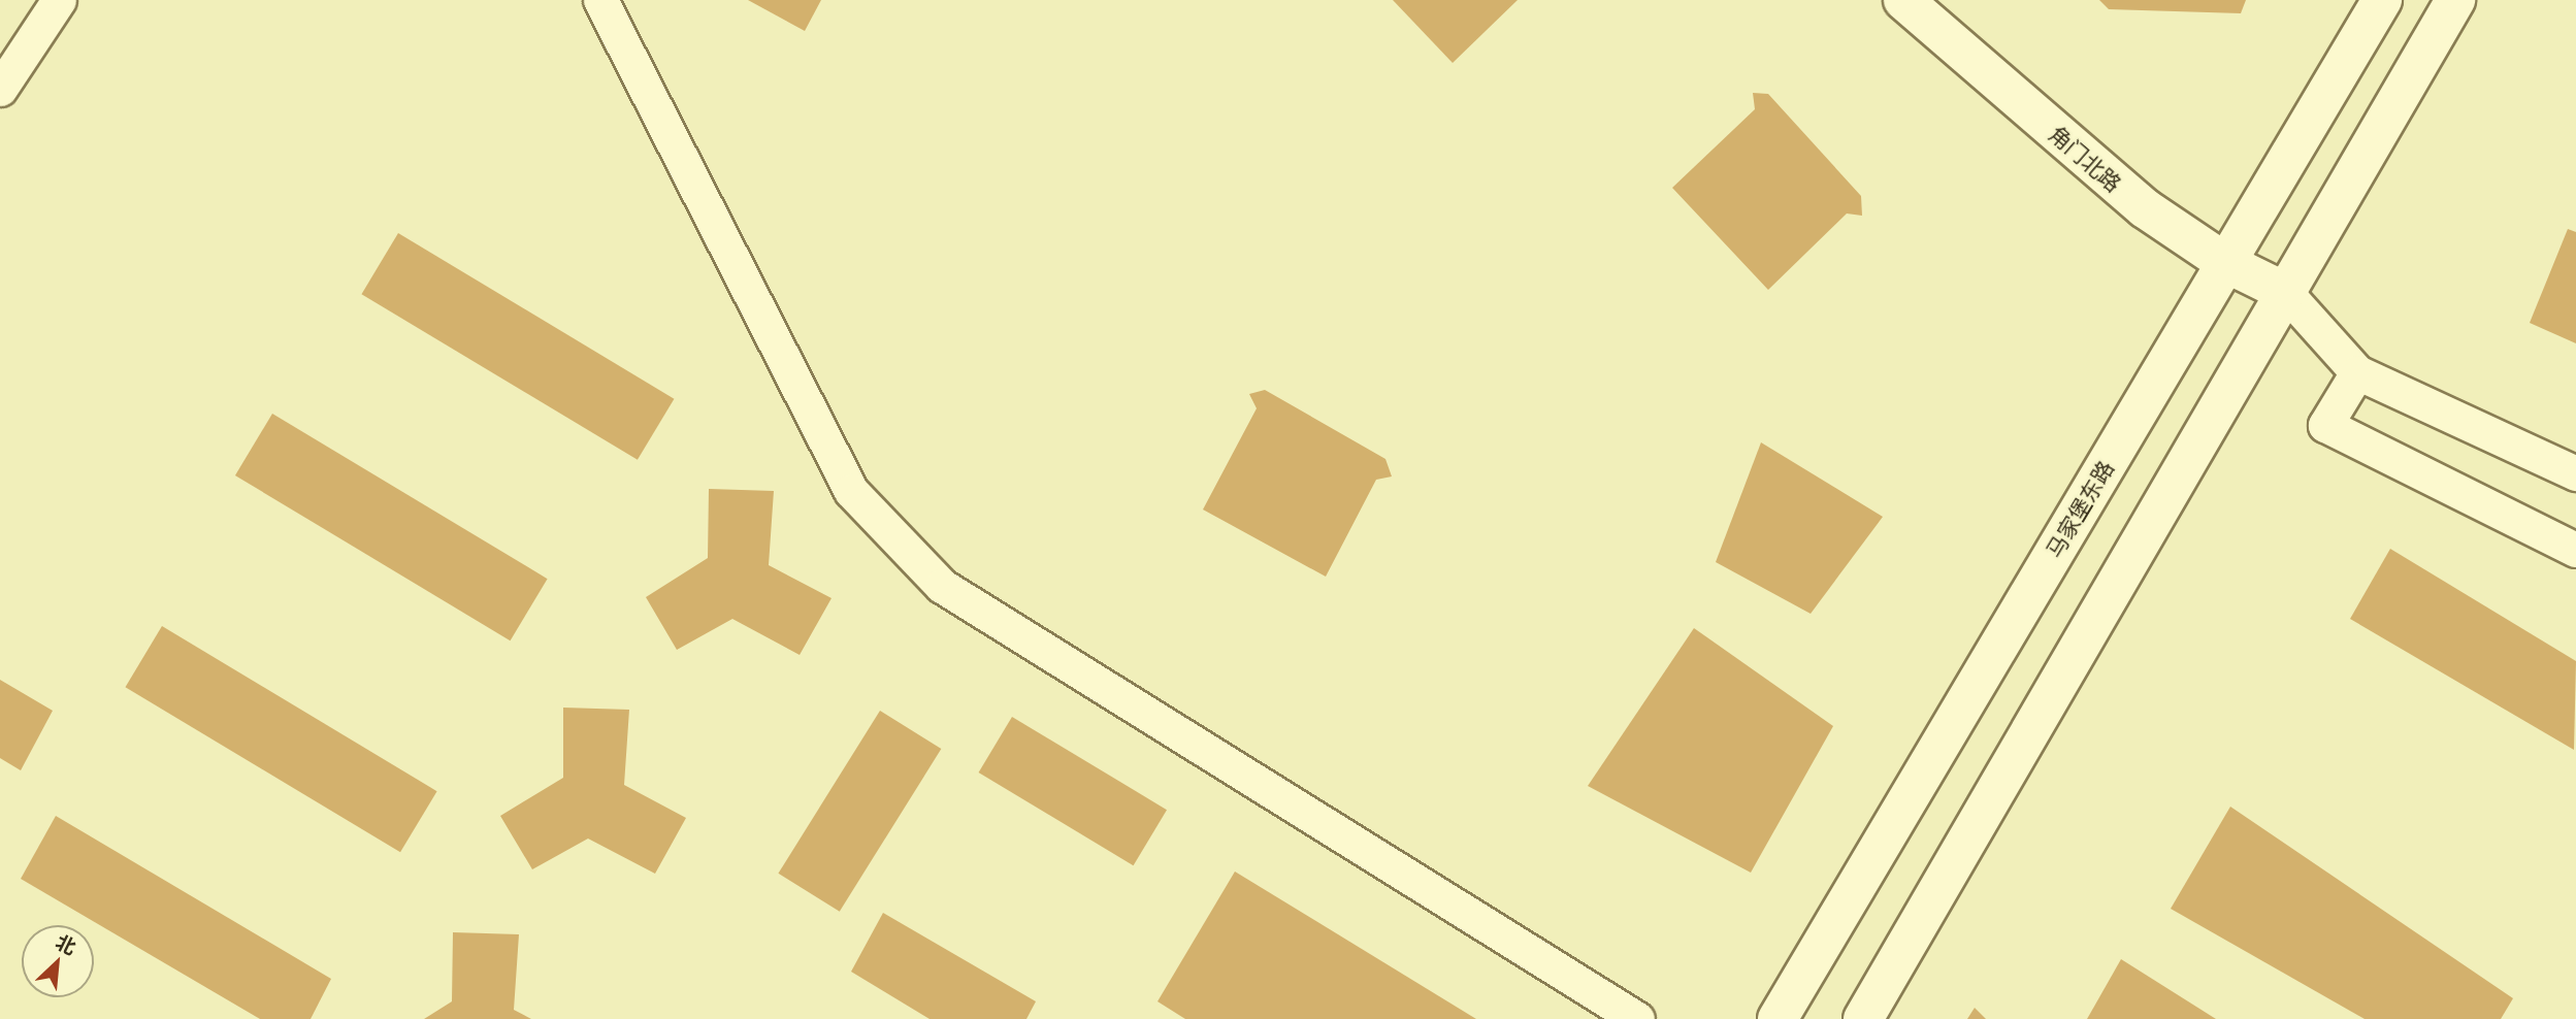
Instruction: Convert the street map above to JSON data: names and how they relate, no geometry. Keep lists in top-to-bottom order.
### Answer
{
  "streets": {
    "main road": ["角门北路", "马家堡东路"]
  },
  "crossings": [
    ["角门北路", "马家堡东路"]
  ],
  "north": "top right"
}
